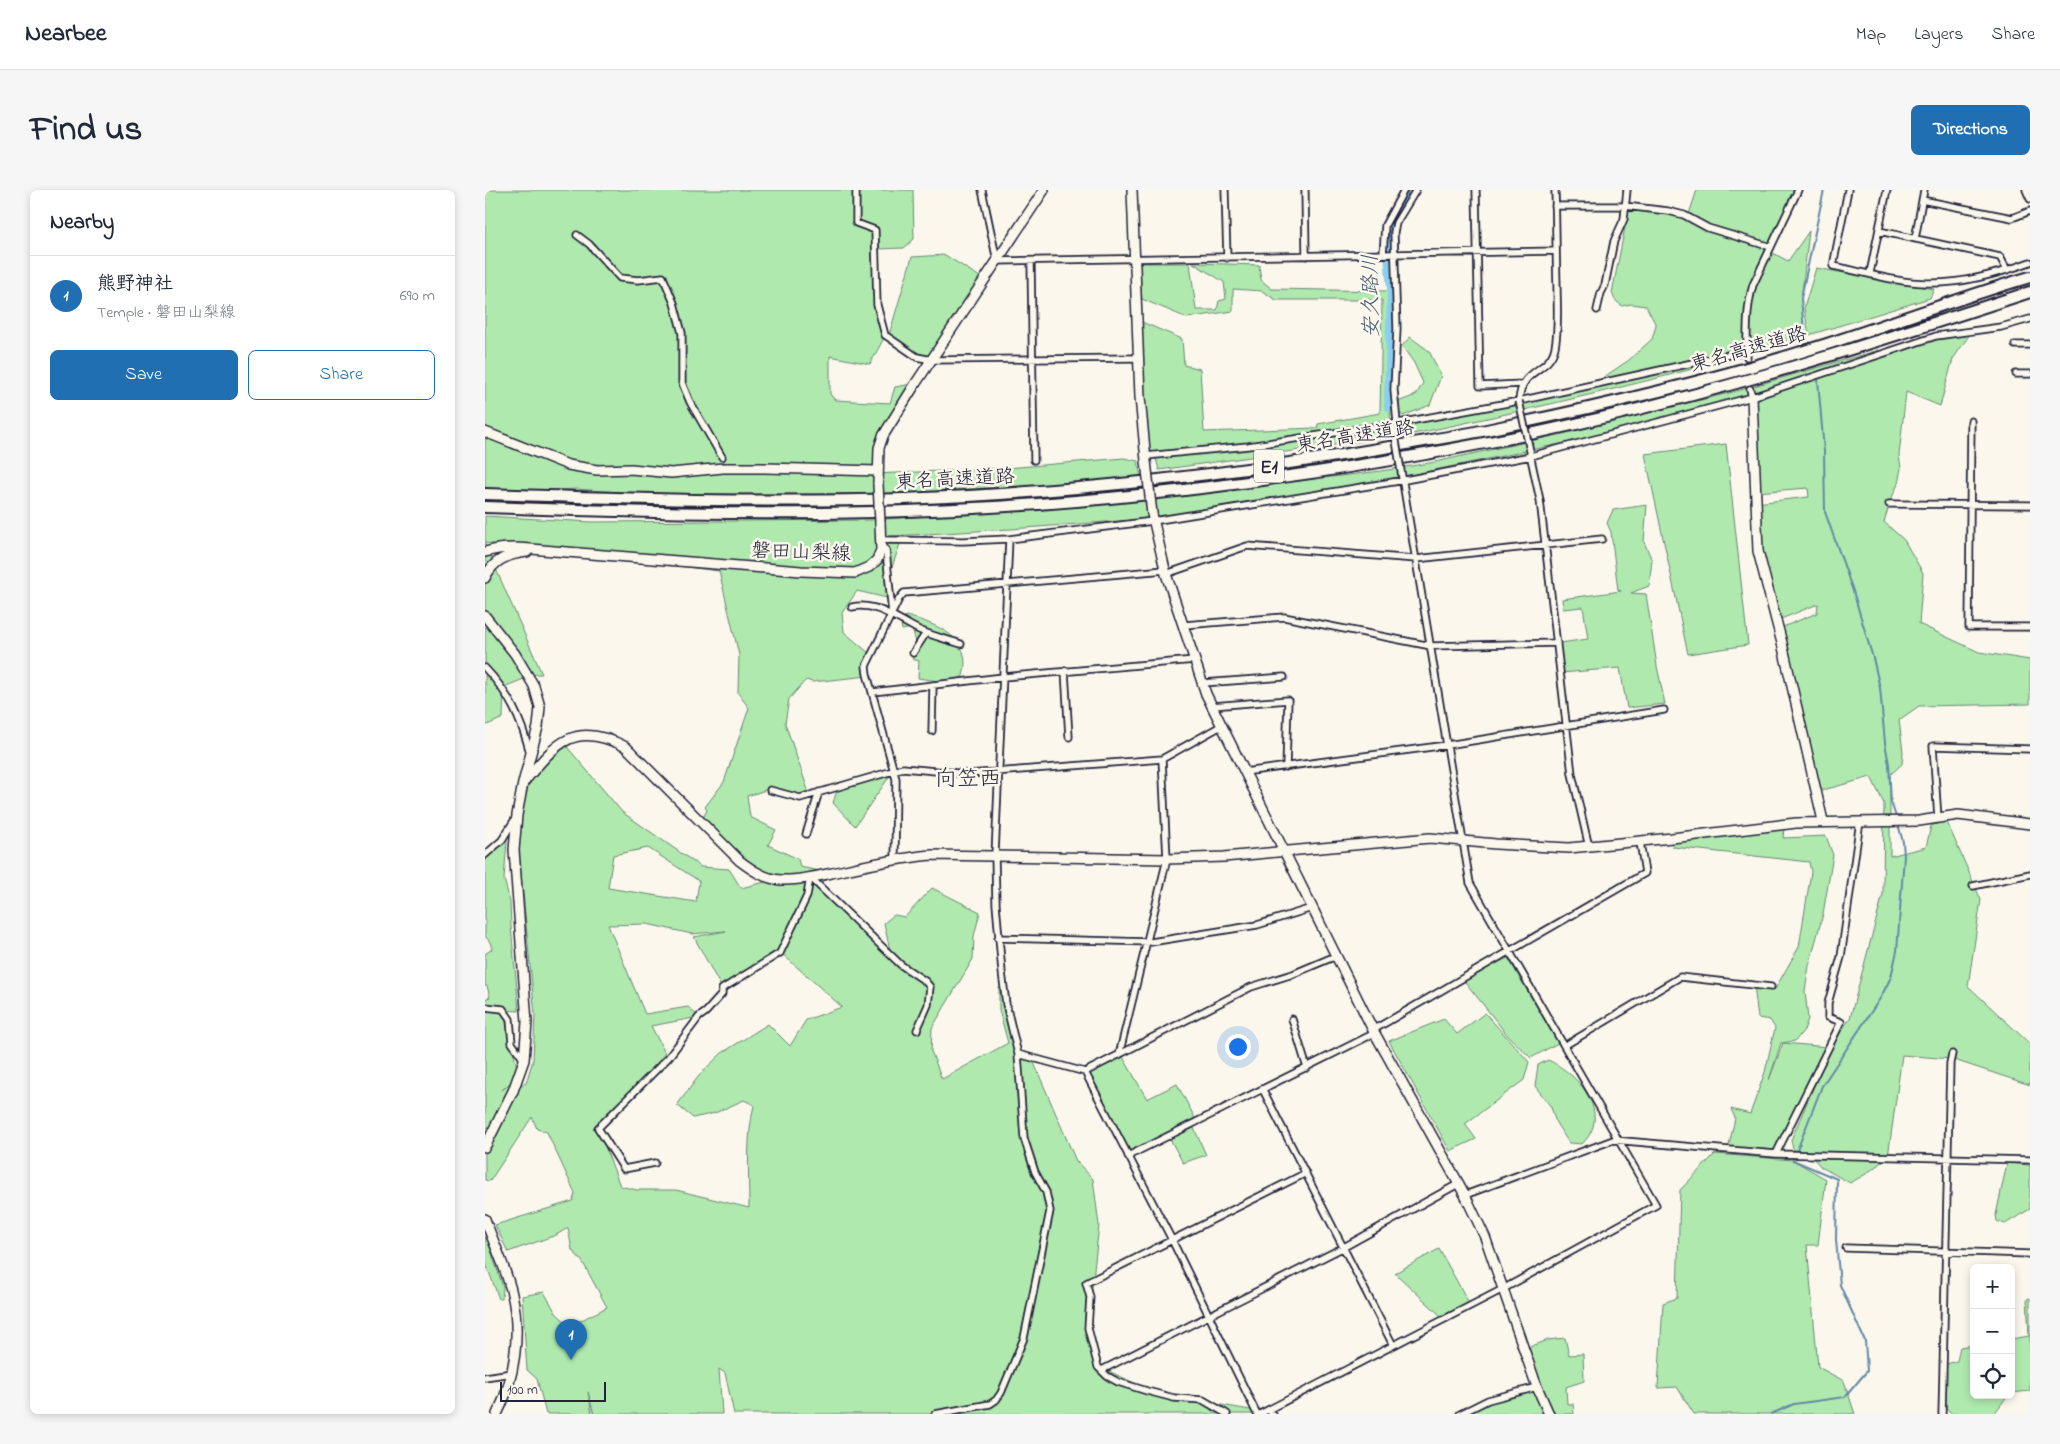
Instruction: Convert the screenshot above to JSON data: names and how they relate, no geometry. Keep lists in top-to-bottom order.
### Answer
{
  "streets": {
    "highway": ["東名高速道路", "E1"],
    "street": ["磐田山梨線"]
  },
  "districts": ["向笠西"],
  "water": ["安久路川"],
  "scale_bar": "100 m",
  "page": {
    "header": "Nearbee",
    "nav": ["Map", "Layers", "Share"],
    "title": "Find us",
    "buttons": [
      "Directions",
      ["Save", "Share"]
    ],
    "heading": "Nearby",
    "list": [
      {
        "mark": "1",
        "name": "熊野神社",
        "note": "Temple · 磐田山梨線",
        "value": "690 m"
      }
    ],
    "map_buttons": ["+", "−"],
    "pins": "1",
    "scale": "100 m"
  }
}
